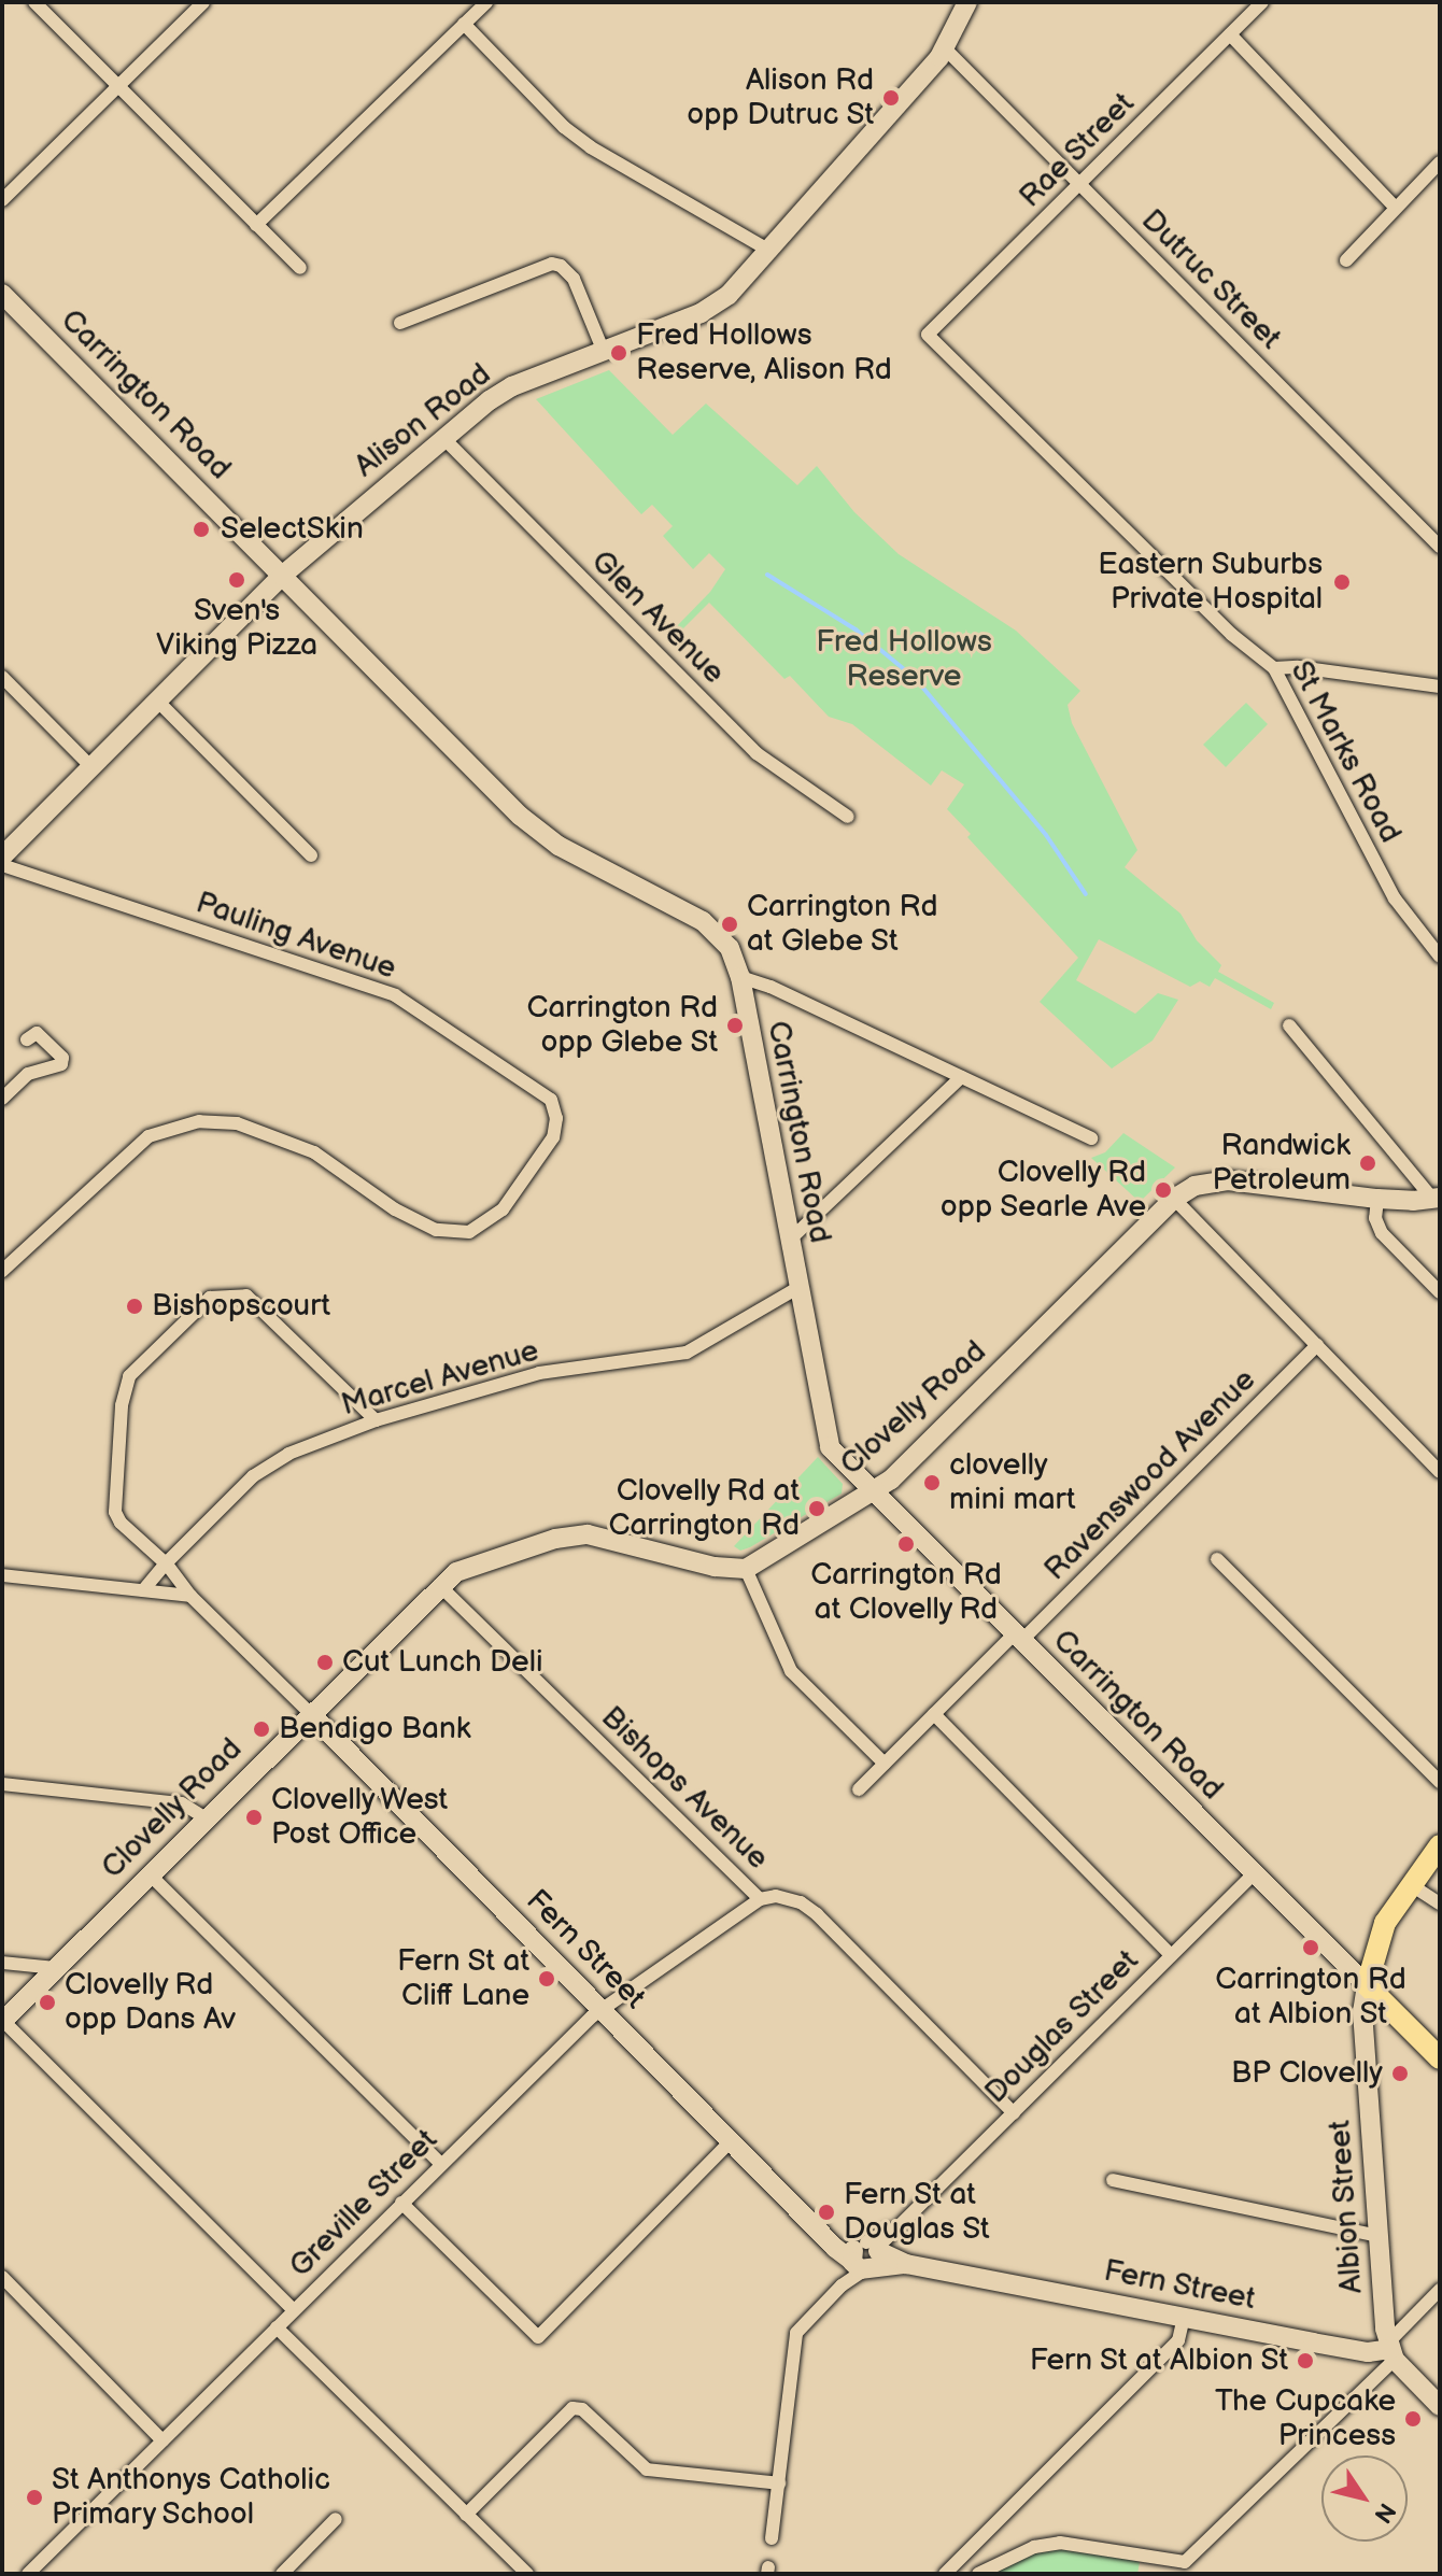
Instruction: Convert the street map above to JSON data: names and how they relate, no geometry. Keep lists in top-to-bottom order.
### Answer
{
  "streets": {
    "main road": ["Carrington Road"],
    "street": [
      "Rae Street",
      "Dutruc Street",
      "Alison Road",
      "Glen Avenue",
      "St Marks Road",
      "Pauling Avenue",
      "Marcel Avenue",
      "Clovelly Road",
      "Ravenswood Avenue",
      "Bishops Avenue",
      "Fern Street",
      "Douglas Street",
      "Greville Street",
      "Albion Street"
    ]
  },
  "crossings": [
    ["Rae Street", "Dutruc Street"],
    ["Rae Street", "St Marks Road"],
    ["Dutruc Street", "Alison Road"],
    ["Carrington Road", "Alison Road"],
    ["Carrington Road", "Marcel Avenue"],
    ["Carrington Road", "Clovelly Road"],
    ["Carrington Road", "Ravenswood Avenue"],
    ["Carrington Road", "Douglas Street"],
    ["Carrington Road", "Albion Street"],
    ["Alison Road", "Glen Avenue"],
    ["Clovelly Road", "Bishops Avenue"],
    ["Clovelly Road", "Fern Street"],
    ["Bishops Avenue", "Douglas Street"],
    ["Bishops Avenue", "Greville Street"],
    ["Fern Street", "Douglas Street"],
    ["Fern Street", "Greville Street"],
    ["Fern Street", "Albion Street"]
  ],
  "parks": ["Fred Hollows Reserve"],
  "places": [
    "Alison Rd opp Dutruc St",
    "Fred Hollows Reserve, Alison Rd",
    "SelectSkin",
    "Sven's Viking Pizza",
    "Eastern Suburbs Private Hospital",
    "Carrington Rd at Glebe St",
    "Carrington Rd opp Glebe St",
    "Randwick Petroleum",
    "Clovelly Rd opp Searle Ave",
    "Bishopscourt",
    "clovelly mini mart",
    "Clovelly Rd at Carrington Rd",
    "Carrington Rd at Clovelly Rd",
    "Cut Lunch Deli",
    "Bendigo Bank",
    "Clovelly West Post Office",
    "Carrington Rd at Albion St",
    "Fern St at Cliff Lane",
    "Clovelly Rd opp Dans Av",
    "BP Clovelly",
    "Fern St at Douglas St",
    "Fern St at Albion St",
    "The Cupcake Princess",
    "St Anthonys Catholic Primary School"
  ],
  "north": "bottom right"
}
